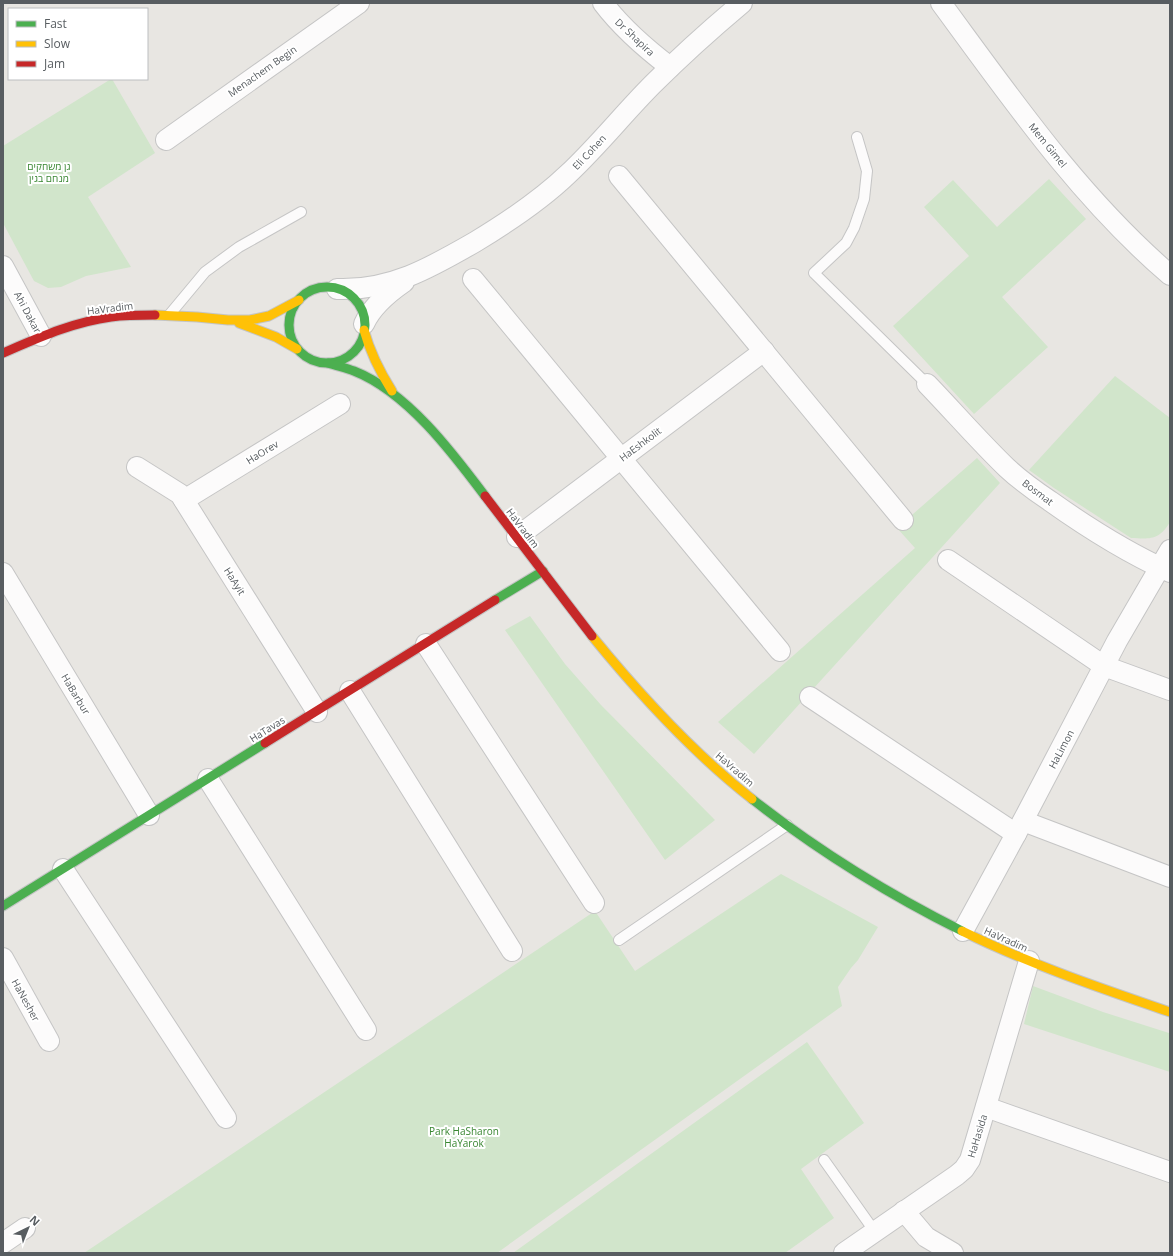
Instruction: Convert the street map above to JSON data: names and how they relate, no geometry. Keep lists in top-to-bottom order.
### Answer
{
  "streets": {
    "street": [
      "Dr Shapira",
      "Menachem Begin",
      "Mem Gimel",
      "Eli Cohen",
      "HaVradim",
      "Ahi Dakar",
      "HaEshkolit",
      "HaOrev",
      "Bosmat",
      "HaAyit",
      "HaBarbur",
      "HaTavas",
      "HaLimon",
      "HaNesher",
      "HaHasida"
    ]
  },
  "crossings": [
    ["Dr Shapira", "Eli Cohen"],
    ["Eli Cohen", "HaVradim"],
    ["HaVradim", "Ahi Dakar"],
    ["HaVradim", "HaEshkolit"],
    ["HaVradim", "HaTavas"],
    ["HaVradim", "HaLimon"],
    ["HaVradim", "HaHasida"],
    ["HaOrev", "HaAyit"],
    ["Bosmat", "HaLimon"],
    ["HaAyit", "HaTavas"],
    ["HaBarbur", "HaTavas"]
  ],
  "parks": ["גן משחקים מנחם בגין", "Park HaSharon HaYarok"],
  "legend": ["Fast", "Slow", "Jam"],
  "north": "top right"
}
